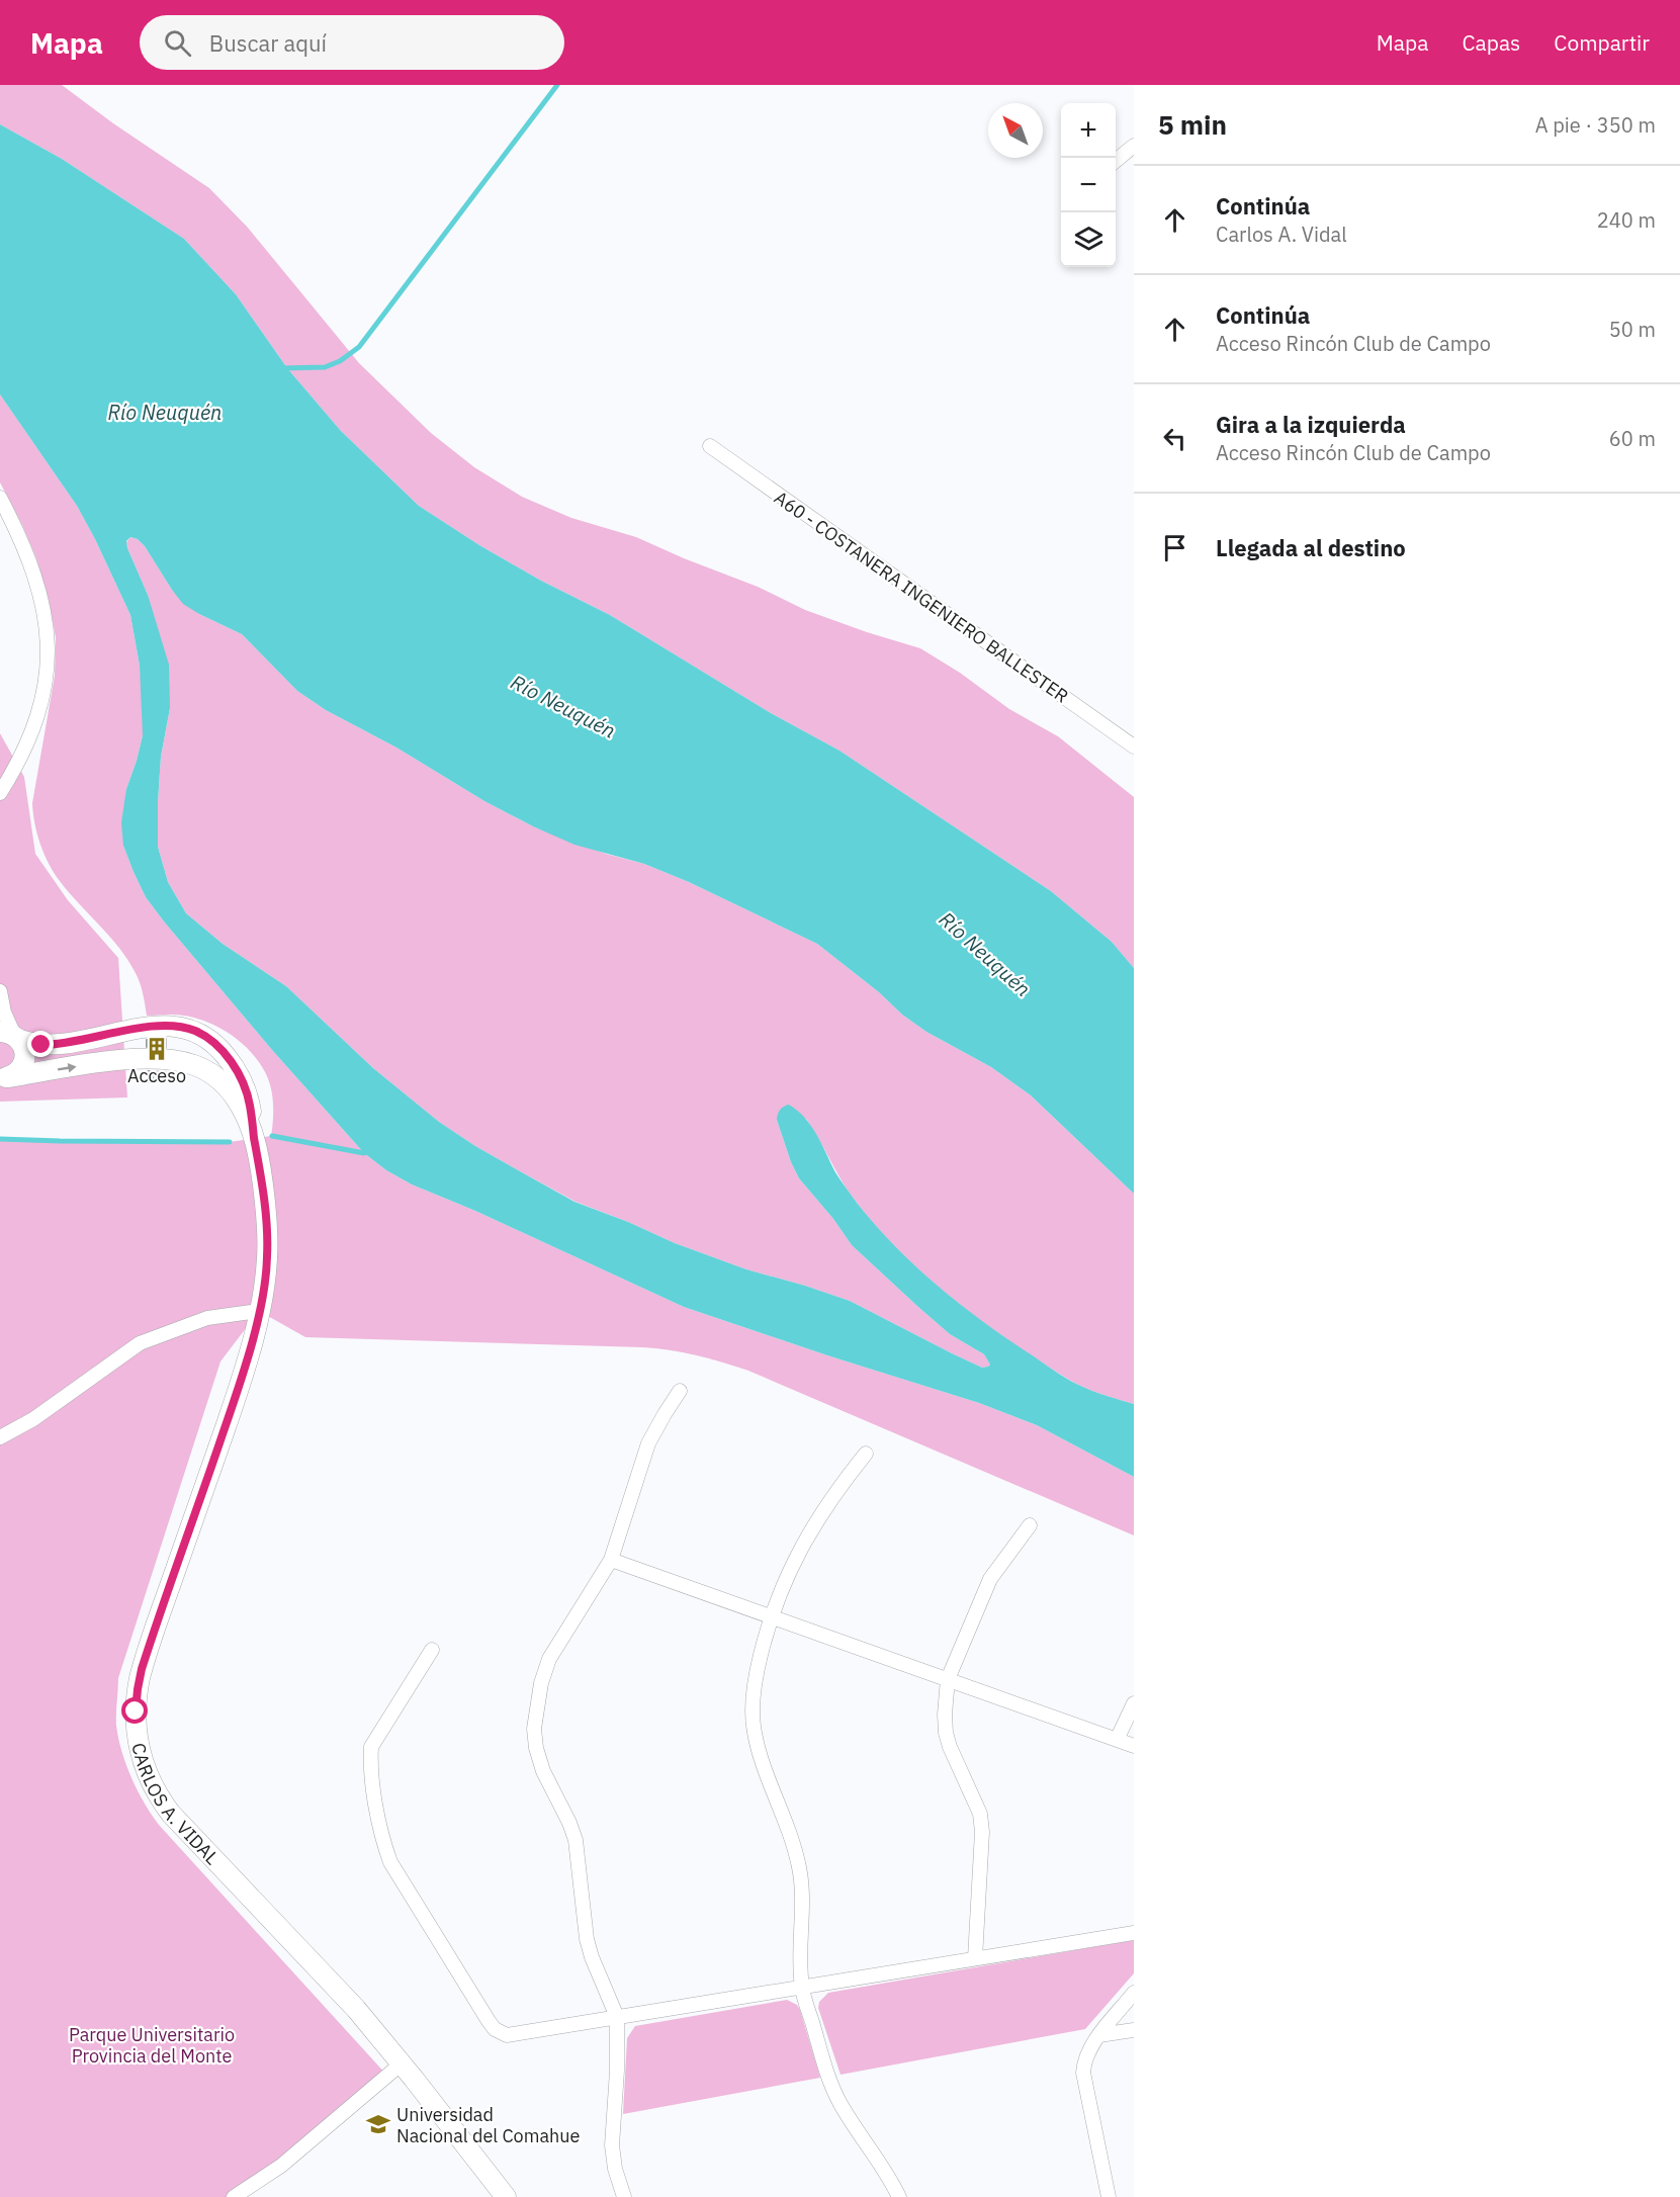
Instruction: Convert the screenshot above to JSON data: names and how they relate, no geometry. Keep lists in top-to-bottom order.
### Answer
{
  "streets": {
    "street": ["A60 - COSTANERA INGENIERO BALLESTER", "CARLOS A. VIDAL"]
  },
  "water": ["Río Neuquén"],
  "parks": ["Parque Universitario Provincia del Monte"],
  "places": {
    "building": ["Acceso"],
    "school or university": ["Universidad Nacional del Comahue"]
  },
  "north": "top left",
  "page": {
    "header": "Mapa",
    "search": "Buscar aquí",
    "nav": ["Mapa", "Capas", "Compartir"],
    "heading": ["5 min", "A pie · 350 m"],
    "map_buttons": ["+", "−"],
    "list": [
      ["Continúa", "Carlos A. Vidal", "240 m"],
      ["Continúa", "Acceso Rincón Club de Campo", "50 m"],
      ["Gira a la izquierda", "Acceso Rincón Club de Campo", "60 m"],
      "Llegada al destino"
    ]
  }
}
